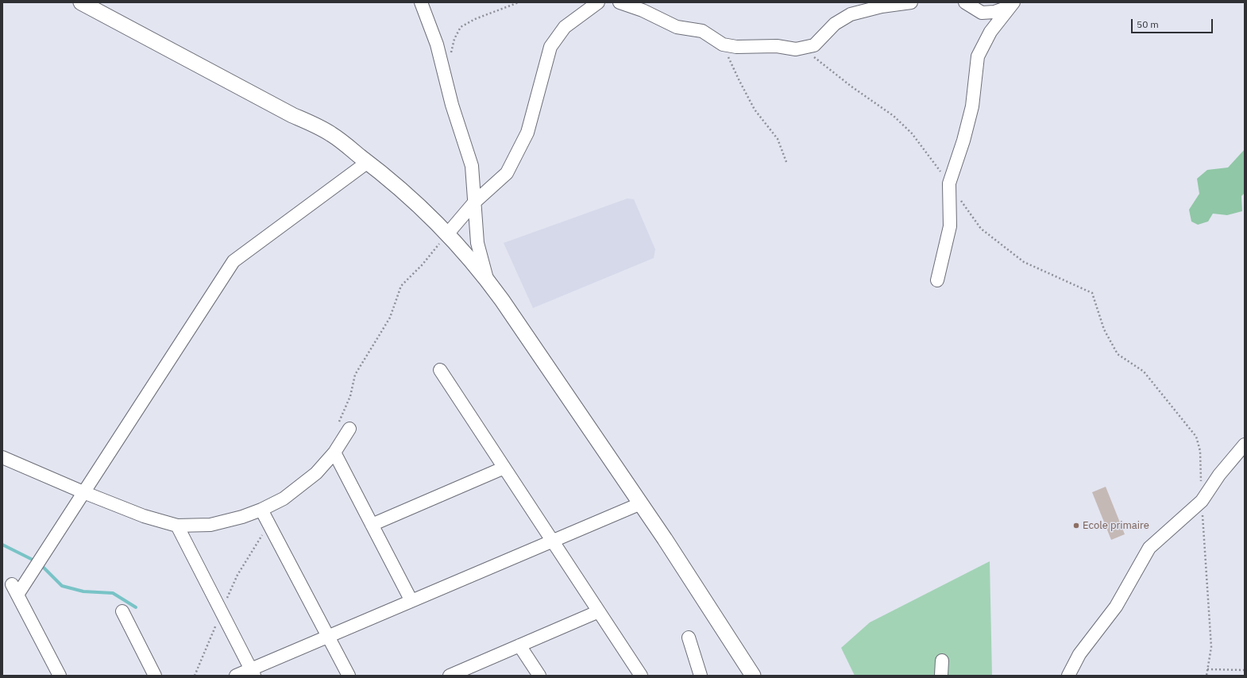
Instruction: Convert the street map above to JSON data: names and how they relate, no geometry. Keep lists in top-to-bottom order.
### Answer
{
  "places": ["Ecole primaire"],
  "scale_bar": "50 m"
}
